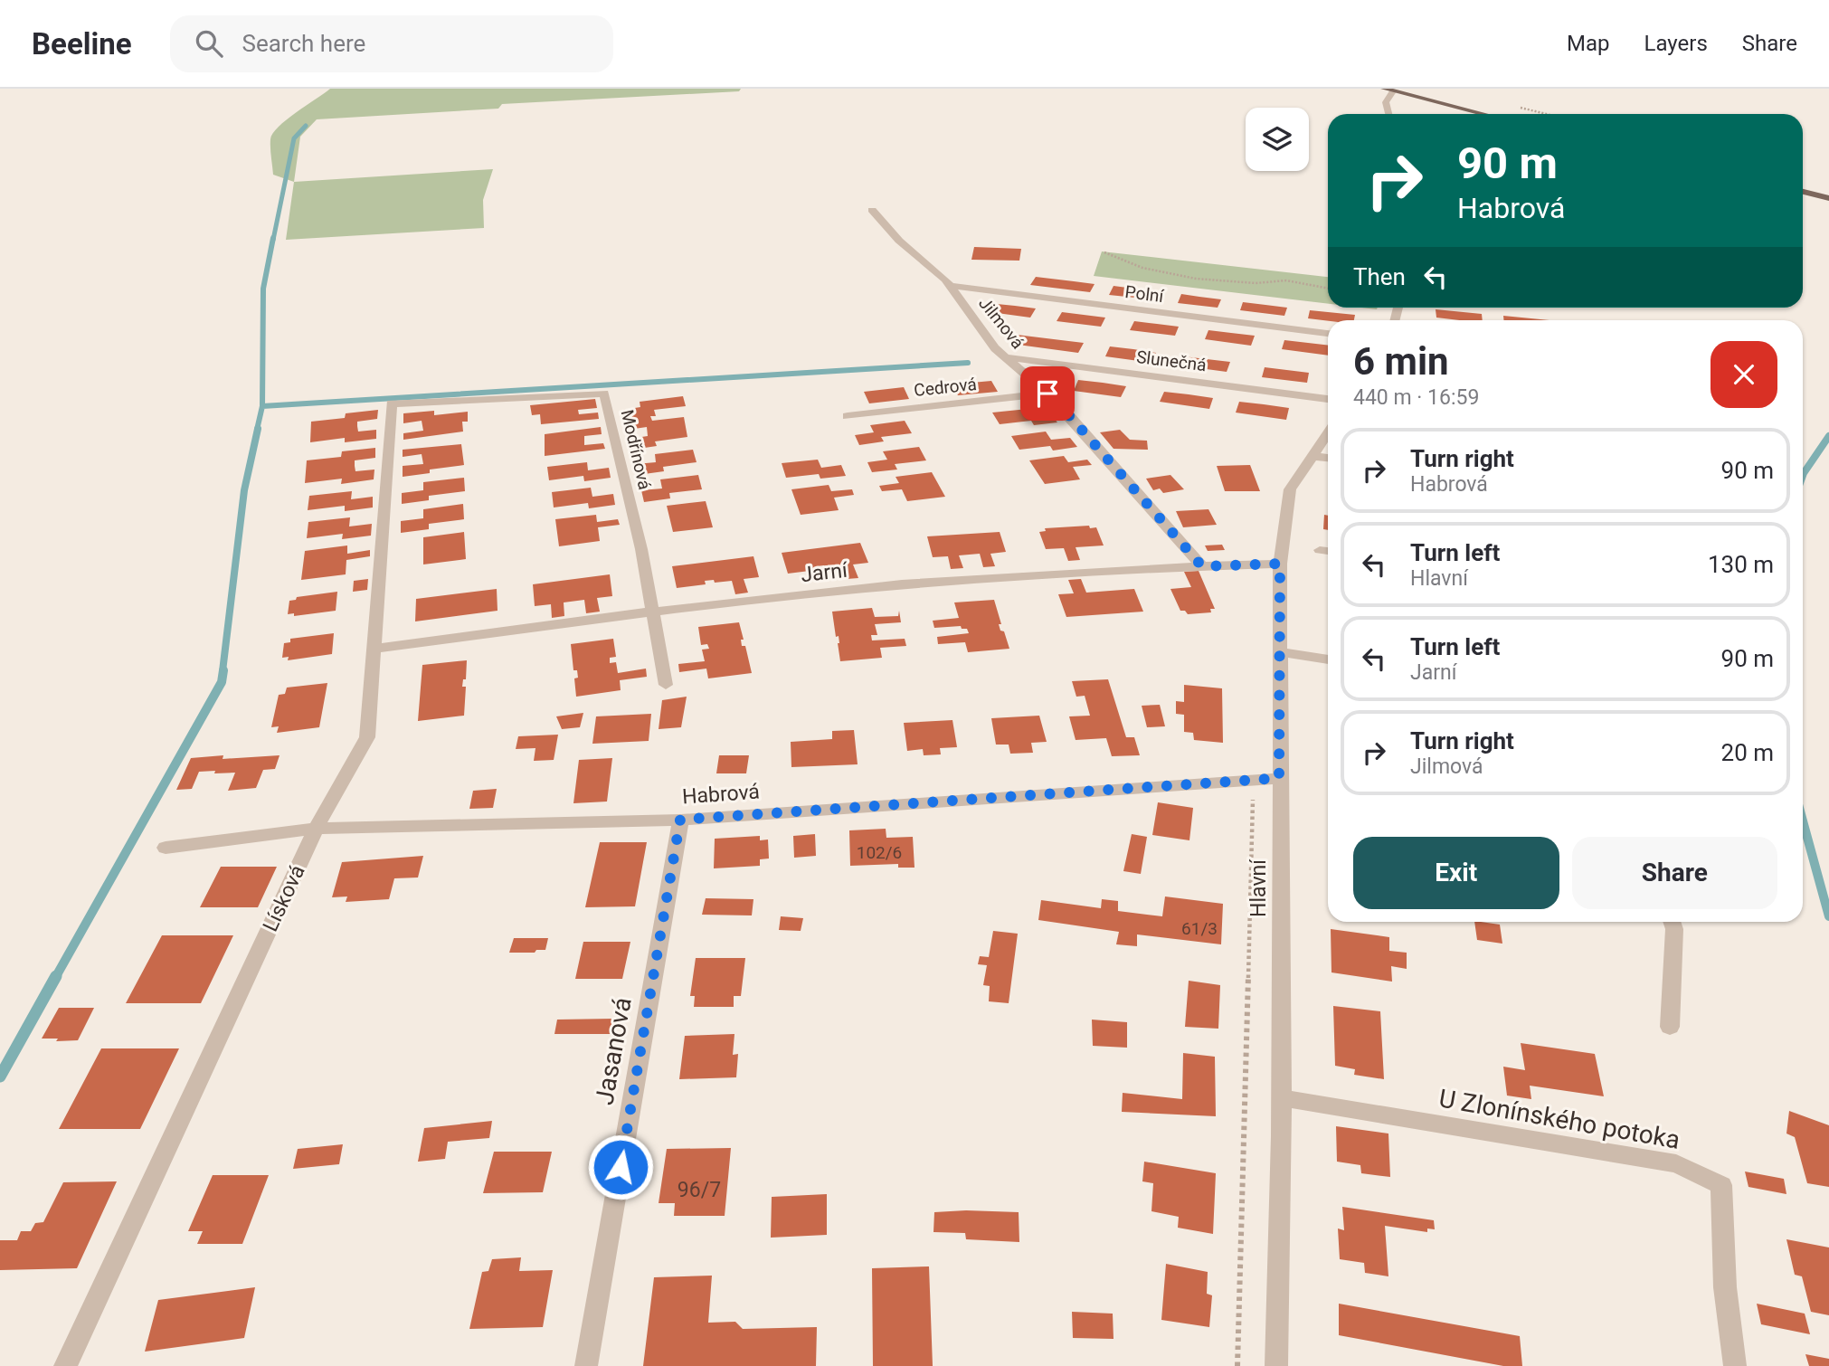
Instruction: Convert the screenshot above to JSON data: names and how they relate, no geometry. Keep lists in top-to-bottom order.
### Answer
{
  "streets": {
    "street": [
      "Polní",
      "Jilmová",
      "Slunečná",
      "Cedrová",
      "Modřínová",
      "Jarní",
      "Habrová",
      "Hlavní",
      "Lísková",
      "Jasanová",
      "U Zlonínského potoka"
    ]
  },
  "crossings": [
    ["Polní", "Jilmová"],
    ["Jilmová", "Slunečná"],
    ["Jilmová", "Cedrová"],
    ["Jilmová", "Jarní"],
    ["Modřínová", "Jarní"],
    ["Modřínová", "Lísková"],
    ["Jarní", "Hlavní"],
    ["Jarní", "Lísková"],
    ["Habrová", "Hlavní"],
    ["Habrová", "Lísková"],
    ["Habrová", "Jasanová"],
    ["Hlavní", "U Zlonínského potoka"]
  ],
  "house_numbers": ["102/6", "61/3", "96/7"],
  "page": {
    "header": "Beeline",
    "search": "Search here",
    "nav": ["Map", "Layers", "Share"],
    "turn": ["90 m", "Habrová"],
    "then": "Then",
    "heading": ["6 min", "440 m · 16:59"],
    "list": [
      {
        "name": "Turn right",
        "note": "Habrová",
        "value": "90 m"
      },
      {
        "name": "Turn left",
        "note": "Hlavní",
        "value": "130 m"
      },
      {
        "name": "Turn left",
        "note": "Jarní",
        "value": "90 m"
      },
      {
        "name": "Turn right",
        "note": "Jilmová",
        "value": "20 m"
      }
    ],
    "buttons": ["Exit", "Share"]
  }
}
